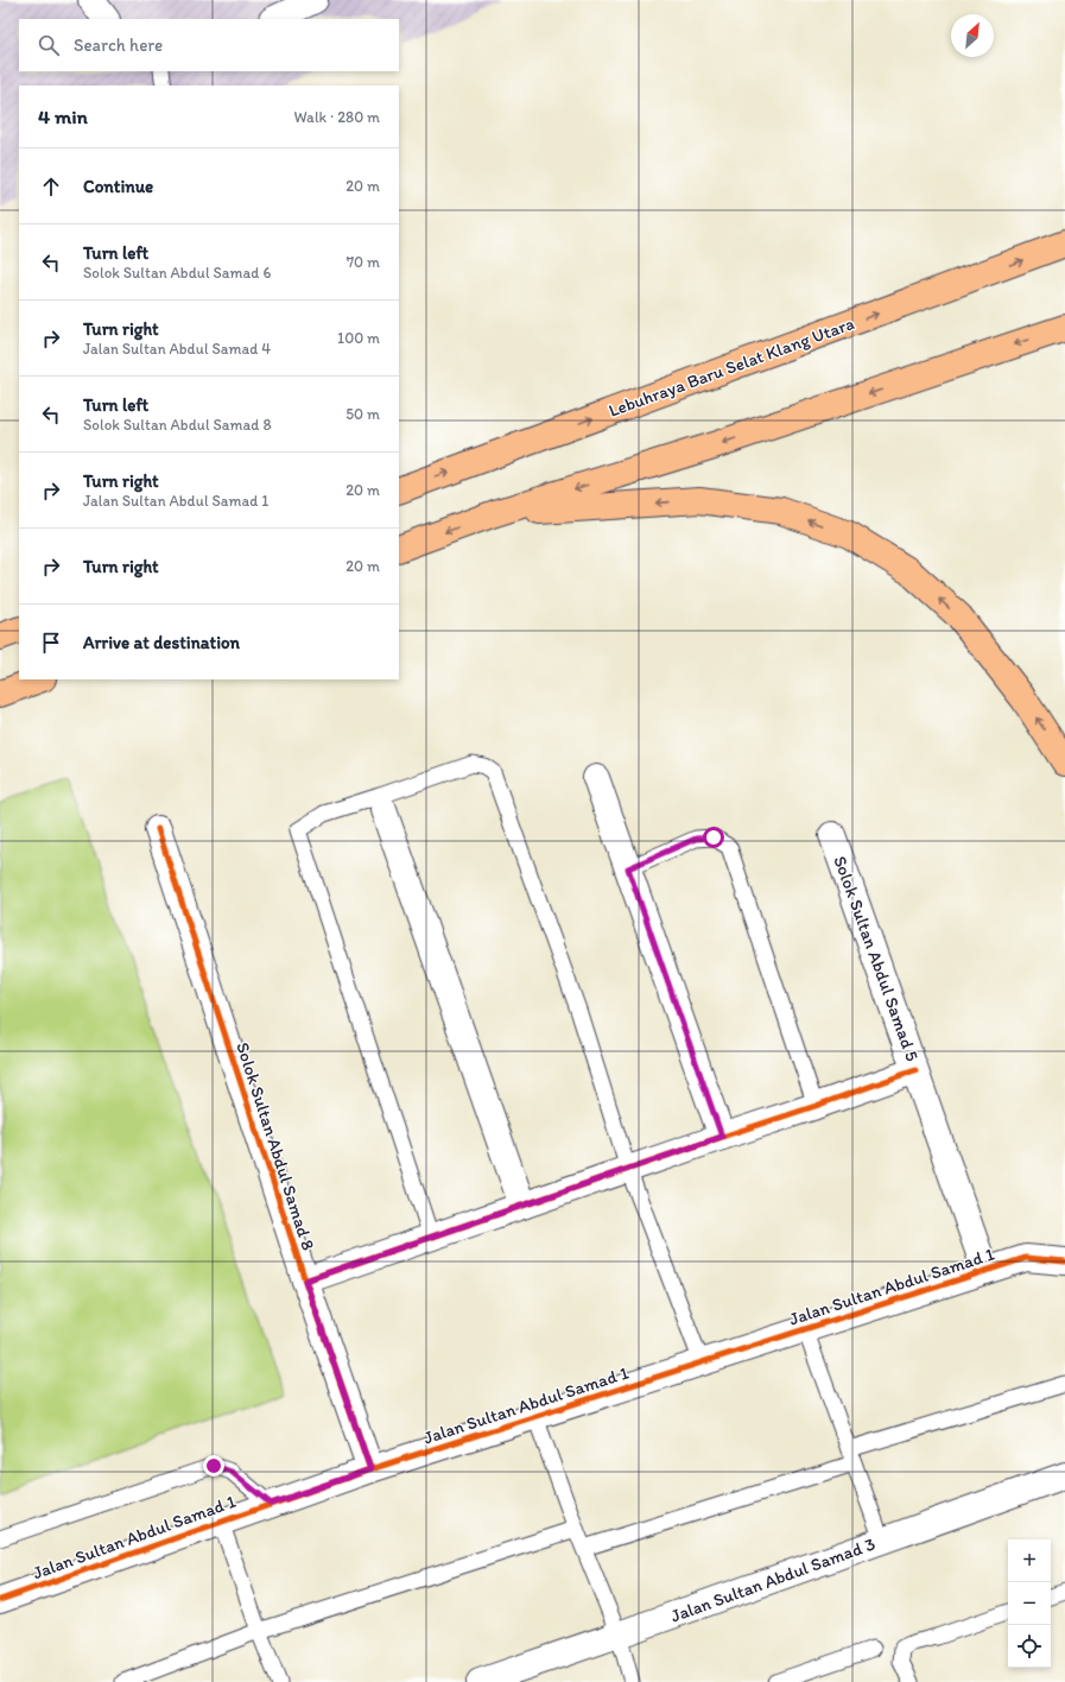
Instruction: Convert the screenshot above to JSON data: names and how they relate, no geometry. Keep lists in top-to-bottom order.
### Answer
{
  "streets": {
    "highway": ["Lebuhraya Baru Selat Klang Utara"],
    "street": [
      "Solok Sultan Abdul Samad 5",
      "Solok Sultan Abdul Samad 8",
      "Jalan Sultan Abdul Samad 1",
      "Jalan Sultan Abdul Samad 3"
    ]
  },
  "crossings": [
    ["Solok Sultan Abdul Samad 5", "Jalan Sultan Abdul Samad 1"],
    ["Solok Sultan Abdul Samad 8", "Jalan Sultan Abdul Samad 1"]
  ],
  "north": "top right",
  "page": {
    "search": "Search here",
    "heading": ["4 min", "Walk · 280 m"],
    "list": [
      ["Continue", "20 m"],
      ["Turn left", "Solok Sultan Abdul Samad 6", "70 m"],
      ["Turn right", "Jalan Sultan Abdul Samad 4", "100 m"],
      ["Turn left", "Solok Sultan Abdul Samad 8", "50 m"],
      ["Turn right", "Jalan Sultan Abdul Samad 1", "20 m"],
      ["Turn right", "20 m"],
      "Arrive at destination"
    ],
    "map_buttons": ["+", "−"]
  }
}
